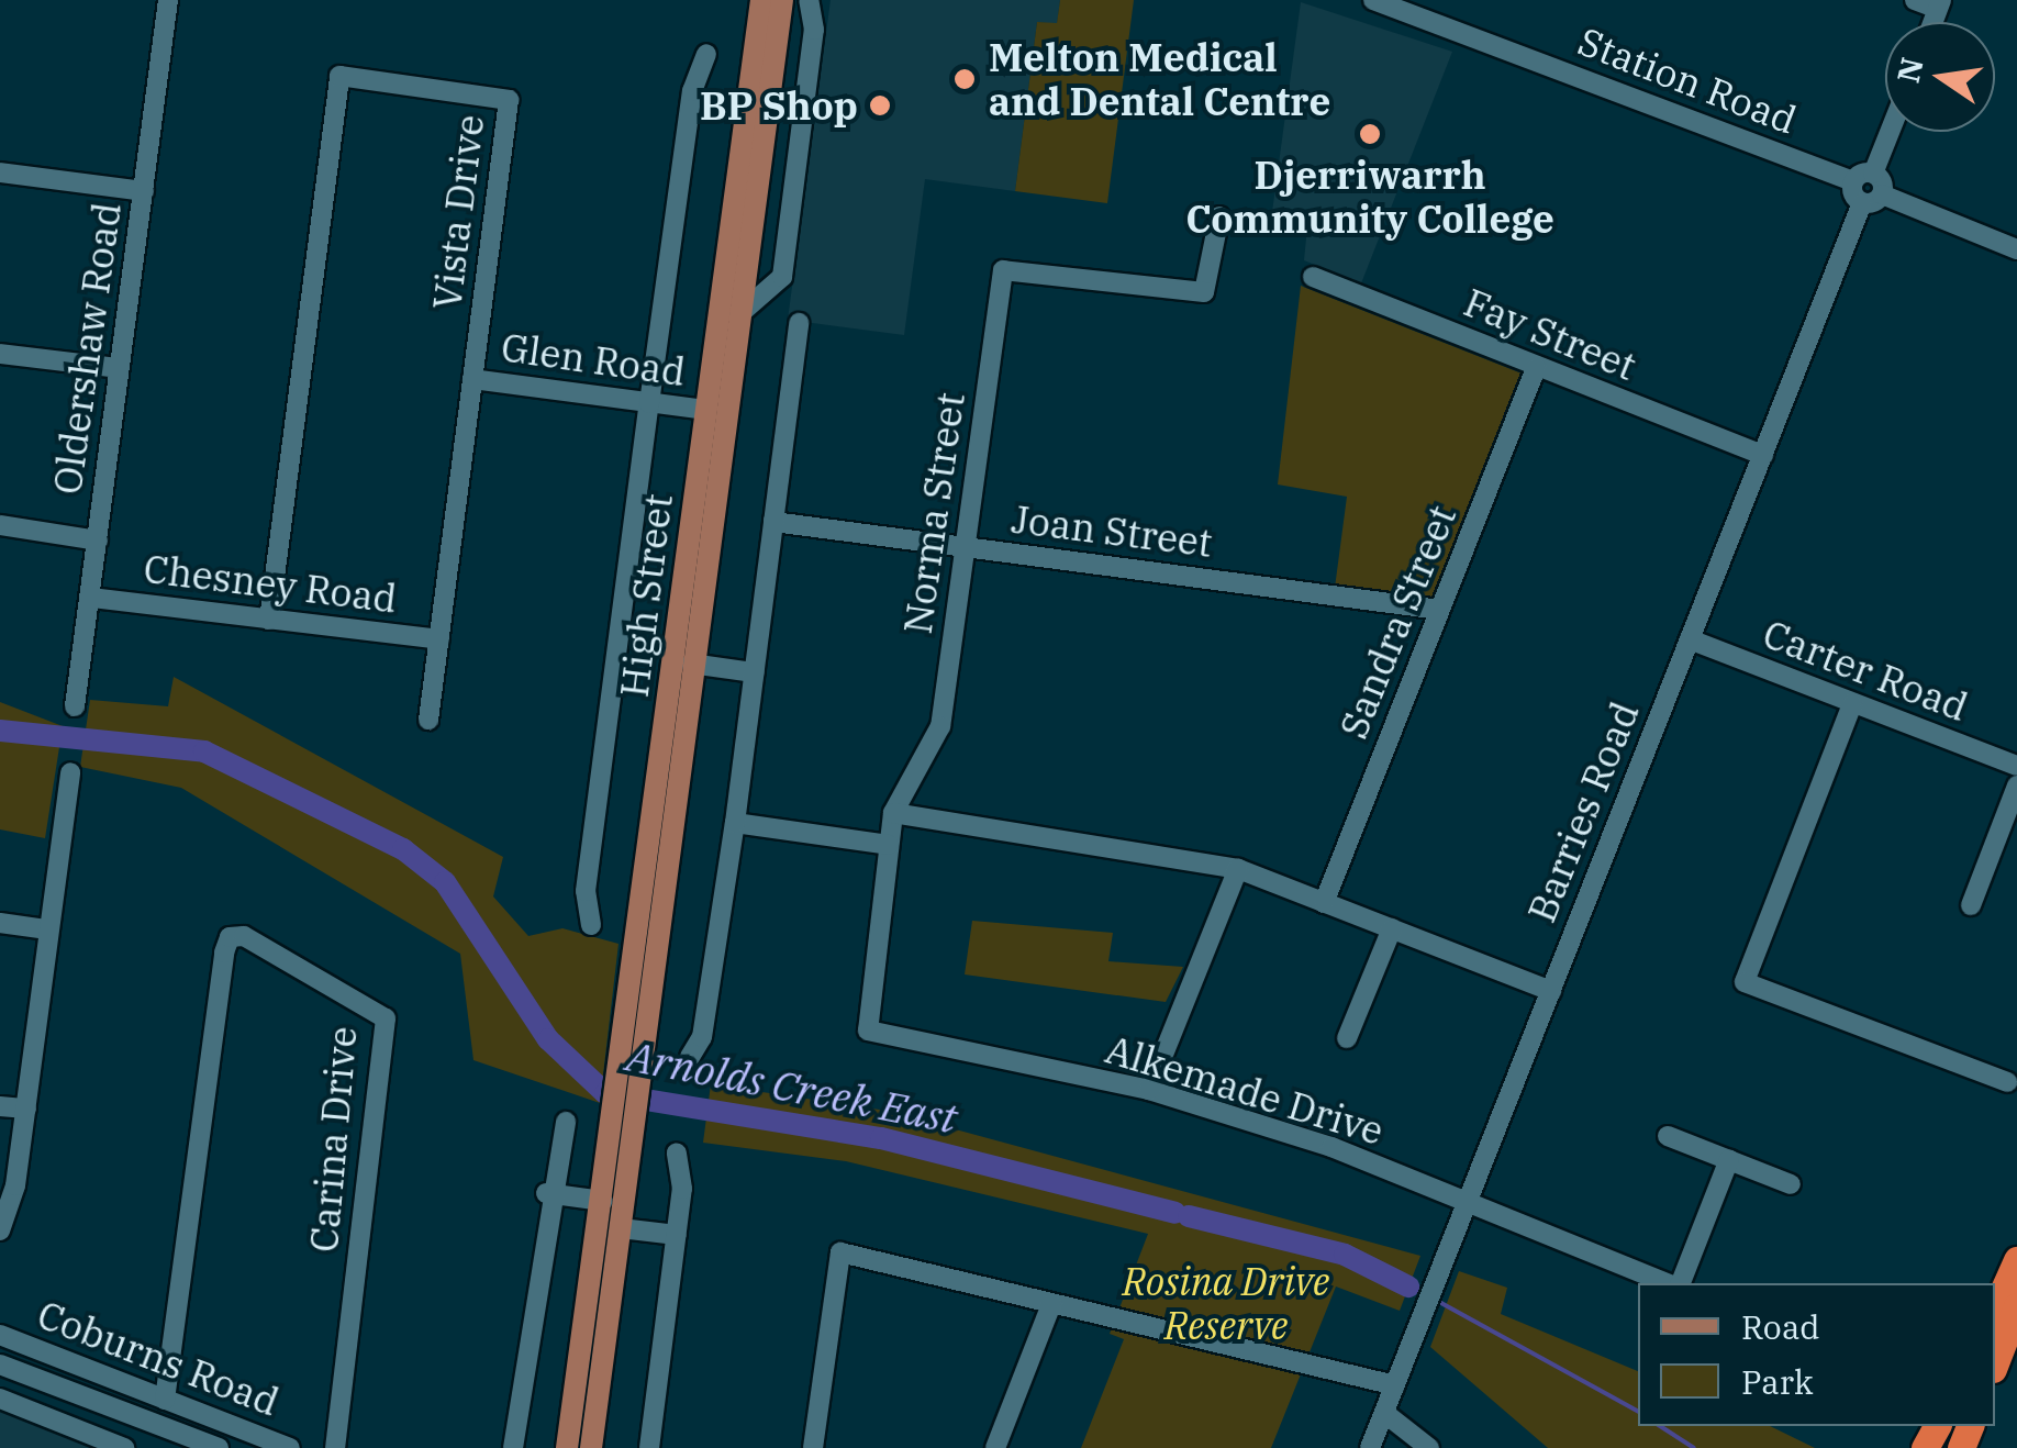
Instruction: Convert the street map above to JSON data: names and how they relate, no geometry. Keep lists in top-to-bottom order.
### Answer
{
  "streets": {
    "main road": ["High Street"],
    "street": [
      "Station Road",
      "Vista Drive",
      "Fay Street",
      "Oldershaw Road",
      "Glen Road",
      "Norma Street",
      "Joan Street",
      "Chesney Road",
      "Sandra Street",
      "Carter Road",
      "Barries Road",
      "Alkemade Drive",
      "Carina Drive",
      "Coburns Road"
    ]
  },
  "crossings": [
    ["Vista Drive", "Glen Road"],
    ["Vista Drive", "Chesney Road"],
    ["Fay Street", "Sandra Street"],
    ["Fay Street", "Barries Road"],
    ["Oldershaw Road", "Chesney Road"],
    ["Glen Road", "High Street"],
    ["Norma Street", "Joan Street"],
    ["Norma Street", "Alkemade Drive"],
    ["Joan Street", "Sandra Street"],
    ["Carter Road", "Barries Road"],
    ["Barries Road", "Alkemade Drive"],
    ["Carina Drive", "Coburns Road"]
  ],
  "water": ["Arnolds Creek East"],
  "parks": ["Rosina Drive Reserve"],
  "places": ["Melton Medical and Dental Centre", "BP Shop", "Djerriwarrh Community College"],
  "legend": ["Road", "Park"],
  "north": "left"
}
